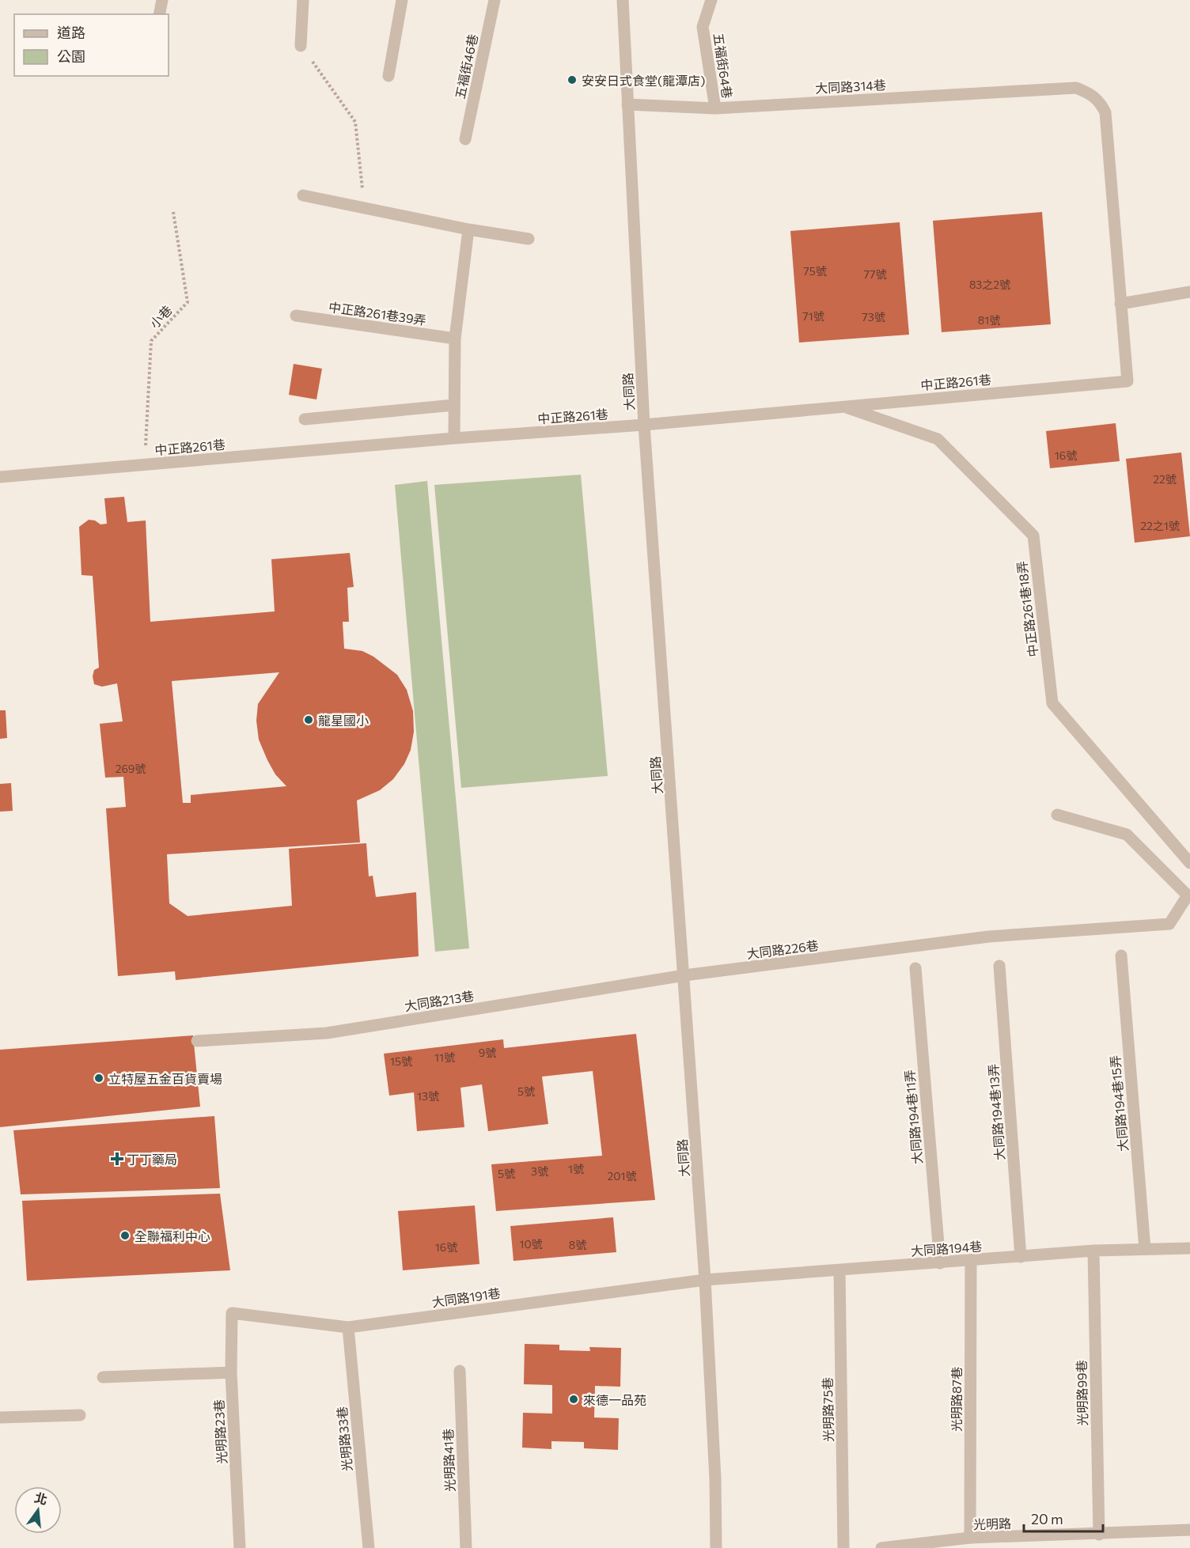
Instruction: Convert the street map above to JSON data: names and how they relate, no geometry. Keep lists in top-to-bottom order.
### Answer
{
  "streets": {
    "street": [
      "五福街64巷",
      "五福街46巷",
      "大同路314巷",
      "中正路261巷39弄",
      "中正路261巷",
      "大同路",
      "中正路261巷18弄",
      "大同路226巷",
      "大同路213巷",
      "大同路194巷15弄",
      "大同路194巷13弄",
      "大同路194巷11弄",
      "大同路194巷",
      "大同路191巷",
      "光明路99巷",
      "光明路87巷",
      "光明路75巷",
      "光明路23巷",
      "光明路33巷",
      "光明路41巷",
      "光明路"
    ],
    "path": ["小巷"]
  },
  "crossings": [
    ["五福街64巷", "大同路314巷"],
    ["大同路314巷", "中正路261巷"],
    ["大同路314巷", "大同路"],
    ["小巷", "中正路261巷"],
    ["中正路261巷", "大同路"],
    ["中正路261巷", "中正路261巷18弄"],
    ["大同路", "大同路226巷"],
    ["大同路", "大同路213巷"],
    ["大同路", "大同路194巷"],
    ["大同路", "大同路191巷"],
    ["大同路226巷", "大同路213巷"],
    ["大同路194巷15弄", "大同路194巷"],
    ["大同路194巷13弄", "大同路194巷"],
    ["大同路194巷11弄", "大同路194巷"],
    ["大同路194巷", "大同路191巷"],
    ["大同路194巷", "光明路99巷"],
    ["大同路194巷", "光明路87巷"],
    ["大同路194巷", "光明路75巷"],
    ["大同路191巷", "光明路23巷"],
    ["大同路191巷", "光明路33巷"],
    ["光明路99巷", "光明路"],
    ["光明路87巷", "光明路"]
  ],
  "places": {
    "other": [
      "安安日式食堂(龍潭店)",
      "龍星國小",
      "立特屋五金百貨賣場",
      "全聯福利中心",
      "來德一品苑"
    ],
    "health": ["丁丁藥局"]
  },
  "house_numbers": [
    "75號",
    "77號",
    "83之2號",
    "71號",
    "73號",
    "81號",
    "16號",
    "22號",
    "22之1號",
    "269號",
    "9號",
    "11號",
    "15號",
    "5號",
    "13號",
    "1號",
    "3號",
    "5號",
    "201號",
    "10號",
    "8號",
    "16號"
  ],
  "legend": ["道路", "公園"],
  "scale_bar": "20 m",
  "north": "top"
}
